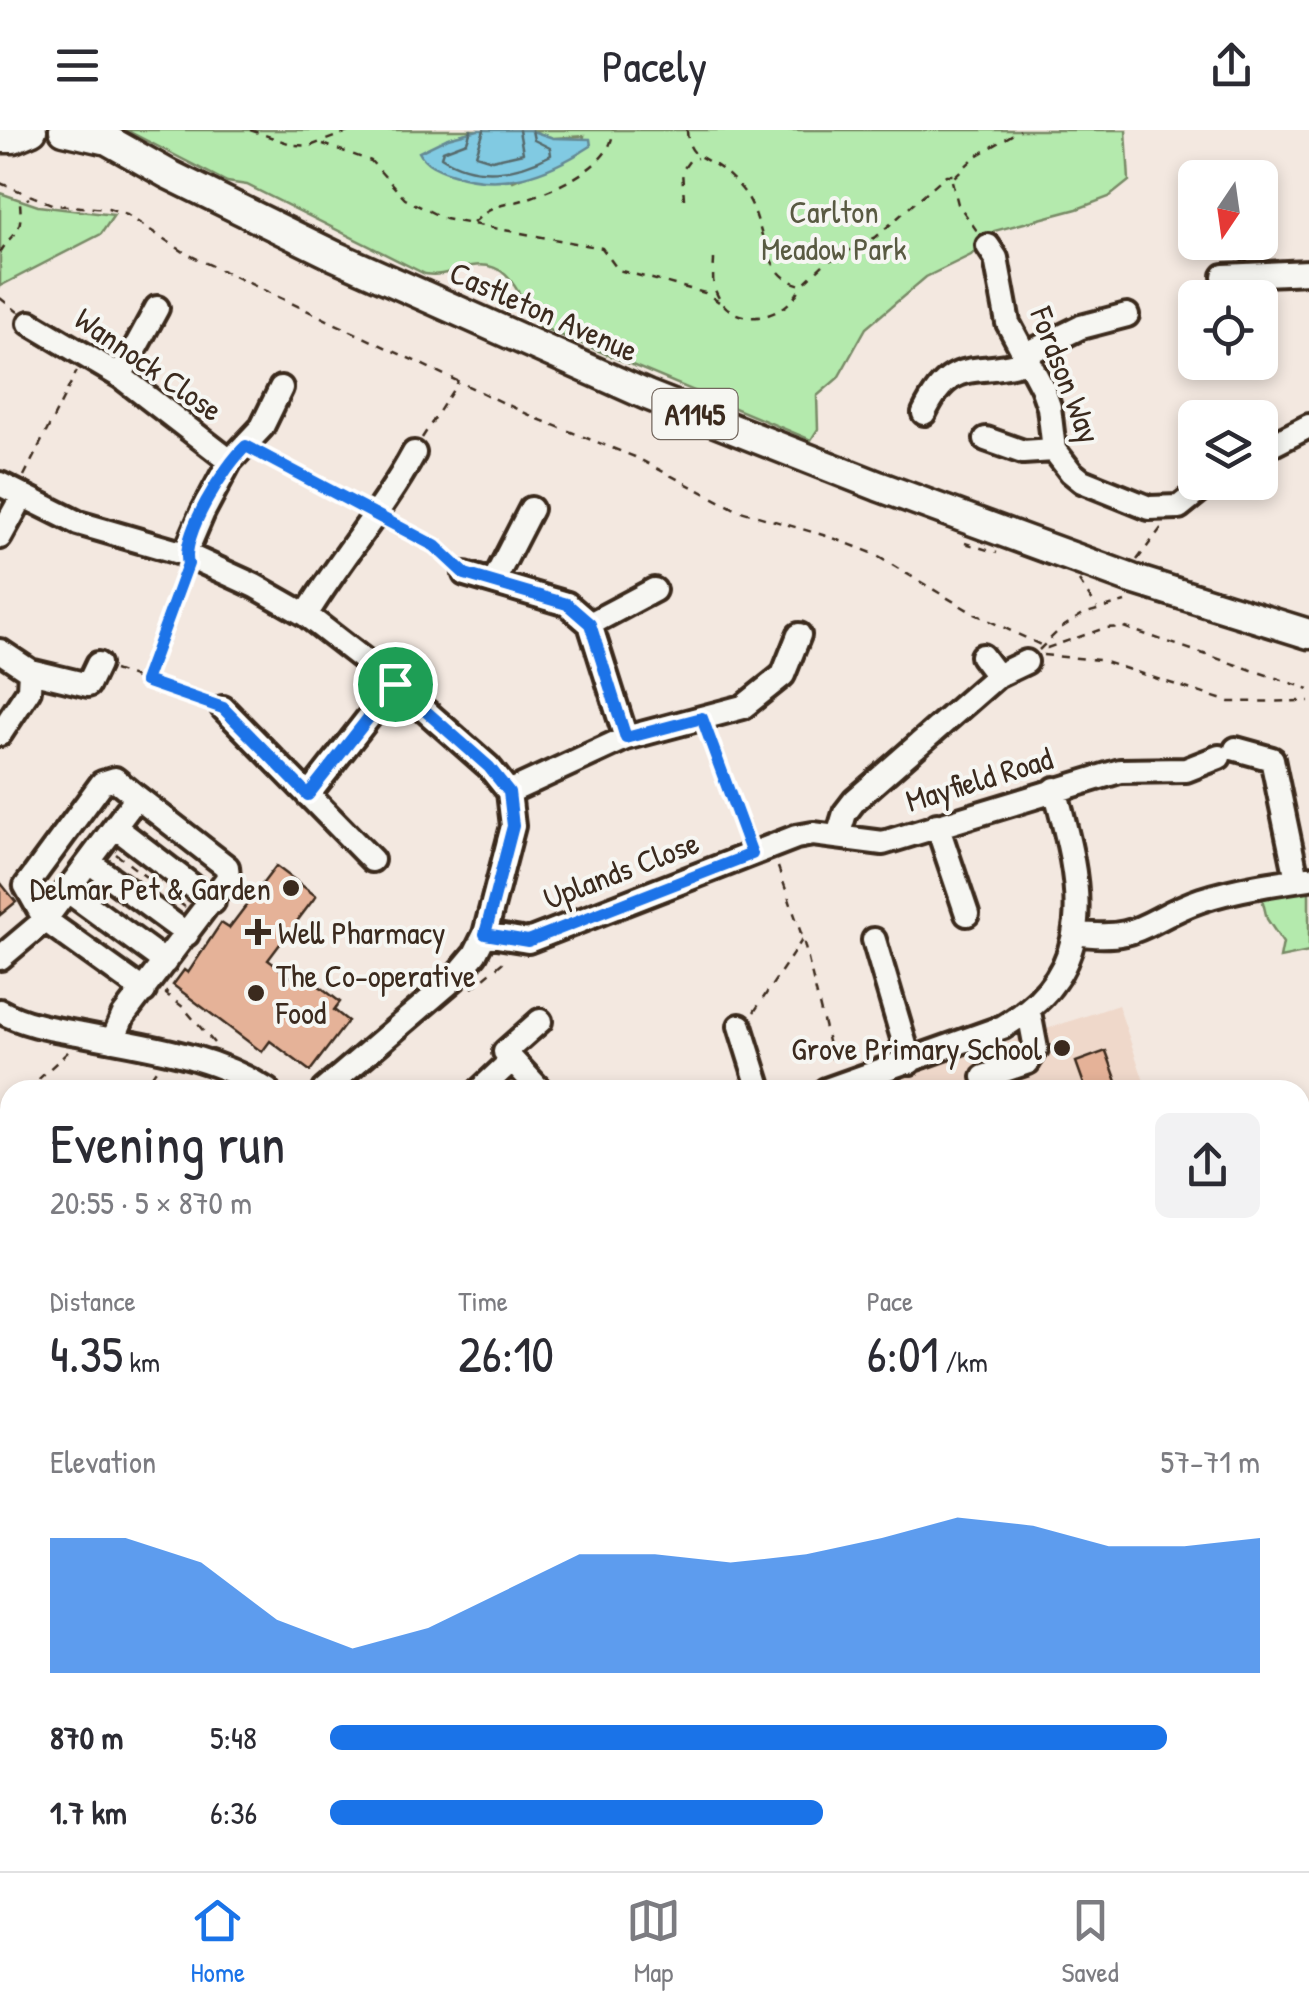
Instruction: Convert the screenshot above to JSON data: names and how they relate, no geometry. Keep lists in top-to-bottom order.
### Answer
{
  "streets": {
    "main road": ["Castleton Avenue", "A1145"],
    "street": [
      "Wannock Close",
      "Fordson Way",
      "Mayfield Road",
      "Uplands Close"
    ]
  },
  "crossings": [
    ["Mayfield Road", "Uplands Close"]
  ],
  "parks": ["Carlton Meadow Park"],
  "places": {
    "other": ["Delmar Pet & Garden", "The Co-operative Food", "Grove Primary School"],
    "health": ["Well Pharmacy"]
  },
  "north": "bottom",
  "page": {
    "header": "Pacely",
    "heading": ["Evening run", "20:55 · 5 × 870 m"],
    "stats": [
      ["Distance", "4.35 km"],
      ["Time", "26:10"],
      ["Pace", "6:01 /km"]
    ],
    "chart": ["Elevation", "57–71 m"],
    "list": [
      {
        "name": "870 m",
        "note": "5:48"
      },
      {
        "name": "1.7 km",
        "note": "6:36"
      }
    ],
    "tabs": ["Home", "Map", "Saved"]
  }
}
